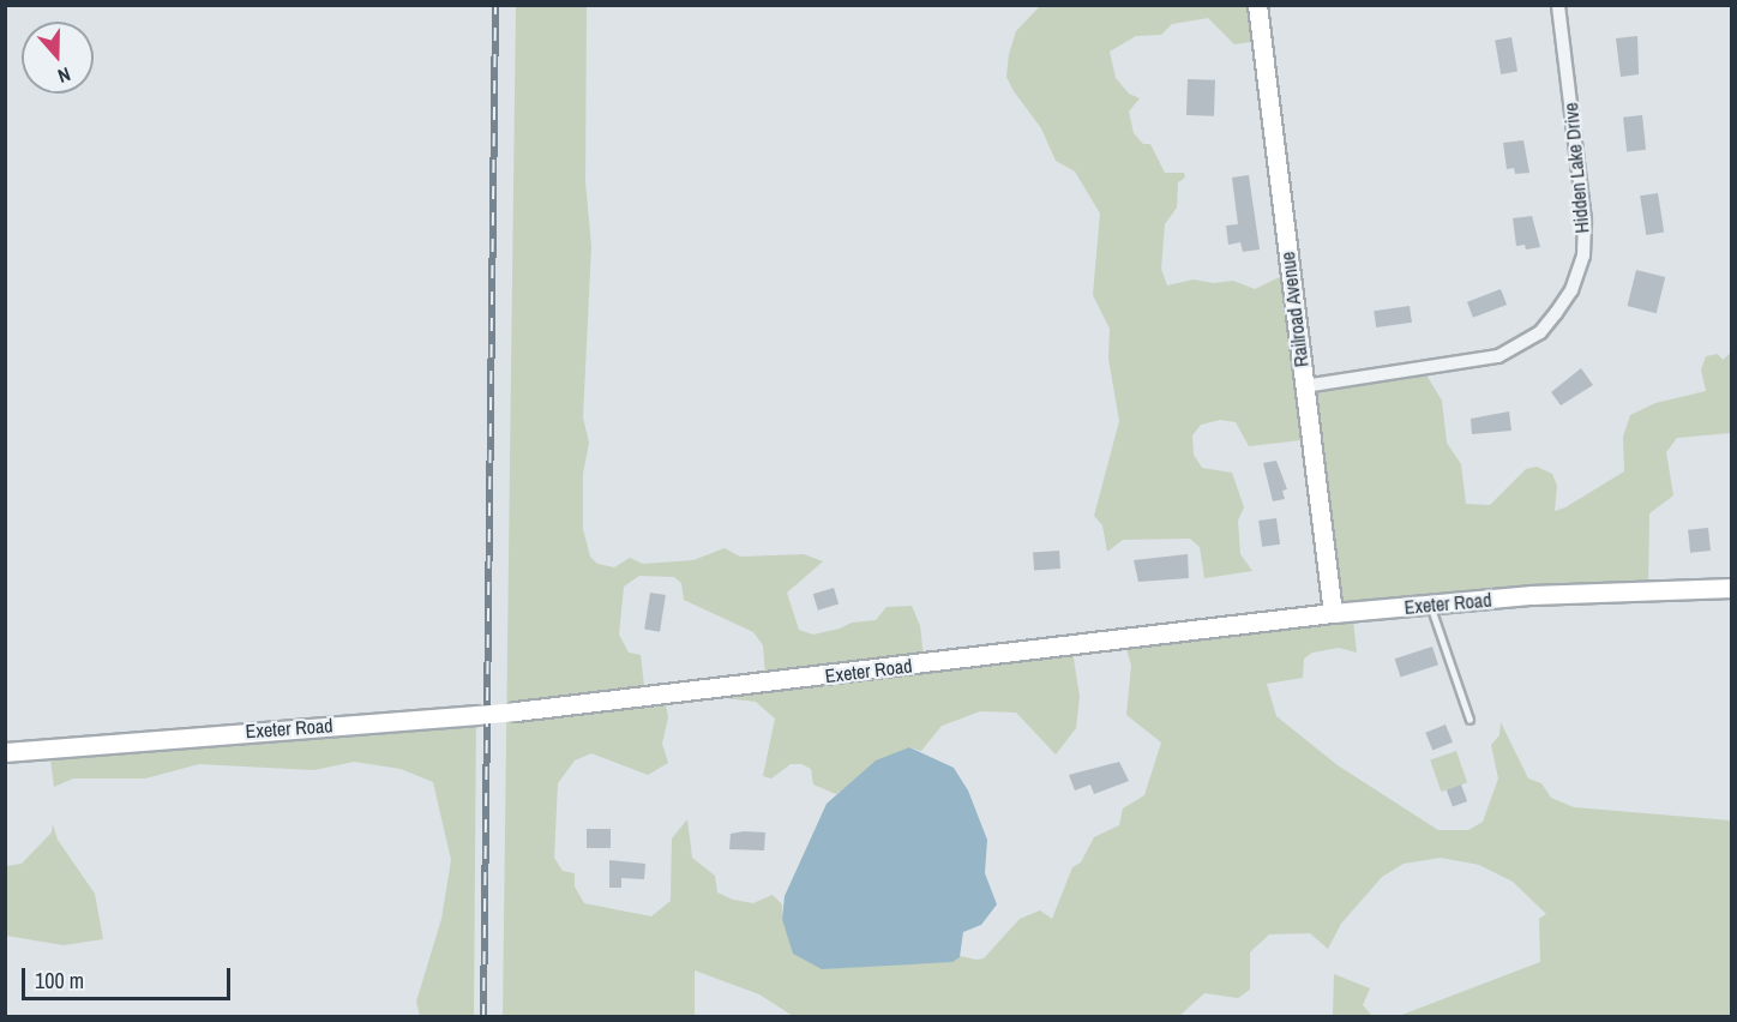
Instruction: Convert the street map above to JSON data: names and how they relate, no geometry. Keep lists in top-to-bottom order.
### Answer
{
  "streets": {
    "street": ["Hidden Lake Drive", "Railroad Avenue", "Exeter Road"]
  },
  "crossings": [
    ["Hidden Lake Drive", "Railroad Avenue"],
    ["Railroad Avenue", "Exeter Road"]
  ],
  "scale_bar": "100 m",
  "north": "bottom"
}
